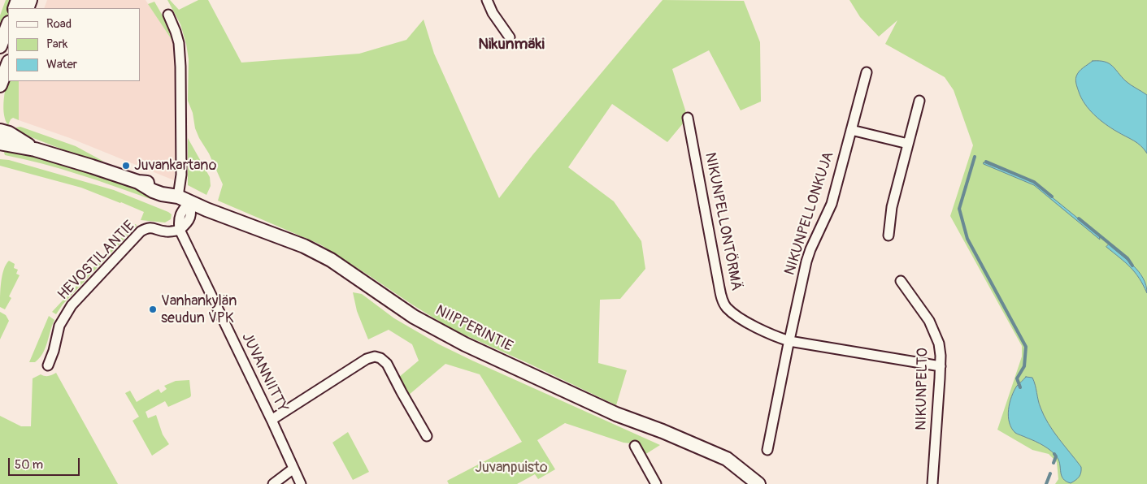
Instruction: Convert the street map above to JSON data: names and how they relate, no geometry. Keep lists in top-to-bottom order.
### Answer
{
  "streets": {
    "street": [
      "NIKUNPELLONKUJA",
      "NIKUNPELLONTÖRMÄ",
      "HEVOSTILANTIE",
      "NIIPPERINTIE",
      "JUVANNIITTY",
      "NIKUNPELTO"
    ]
  },
  "crossings": [
    ["NIKUNPELLONKUJA", "NIKUNPELLONTÖRMÄ"],
    ["NIKUNPELLONTÖRMÄ", "NIKUNPELTO"],
    ["HEVOSTILANTIE", "JUVANNIITTY"]
  ],
  "districts": ["Nikunmäki"],
  "parks": ["Juvanpuisto"],
  "places": ["Juvankartano", "Vanhankylän seudun VPK"],
  "legend": ["Road", "Park", "Water"],
  "scale_bar": "50 m"
}
